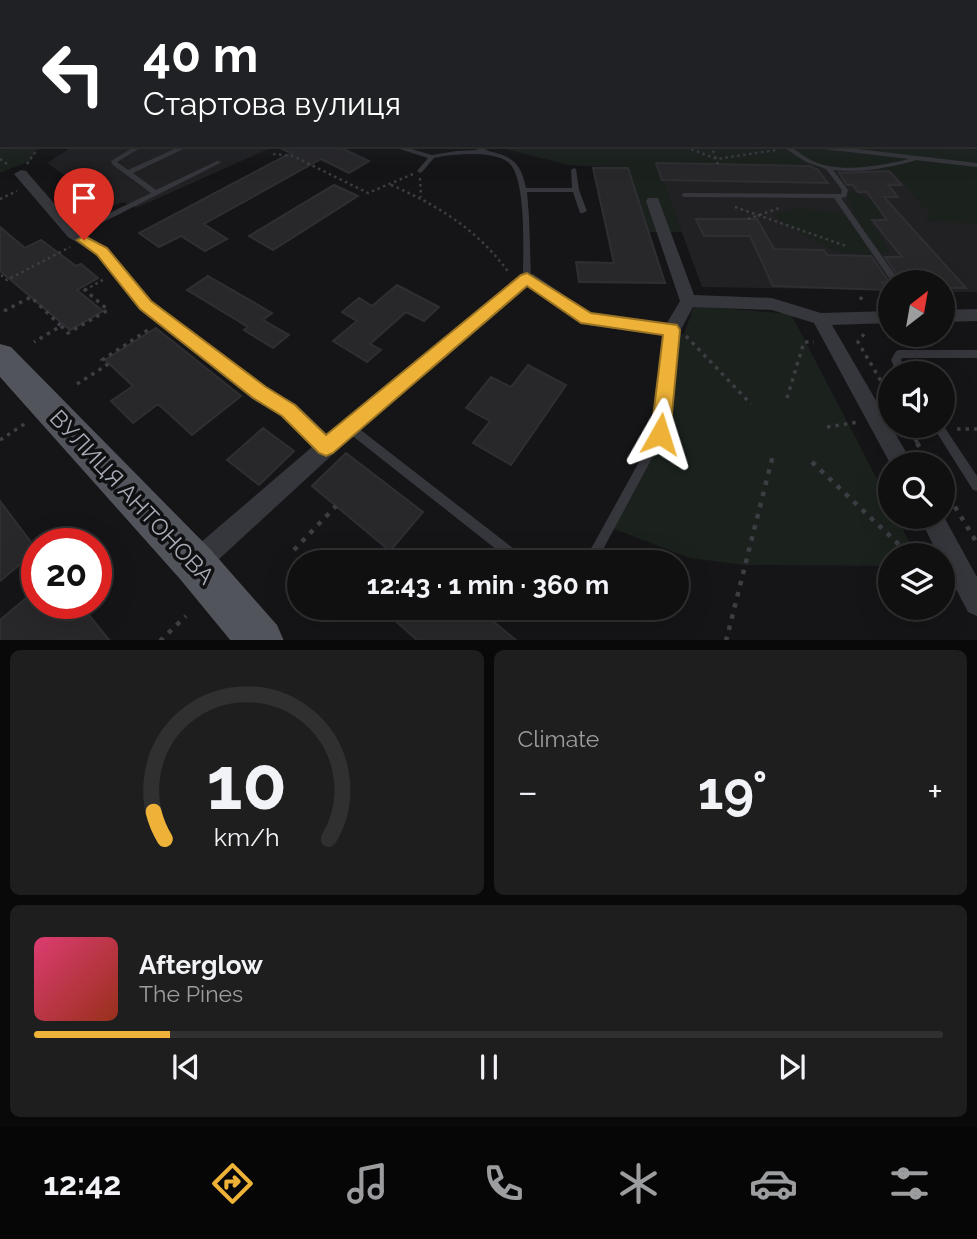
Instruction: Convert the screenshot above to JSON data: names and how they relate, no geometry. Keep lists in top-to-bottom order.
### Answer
{
  "streets": {
    "main road": ["ВУЛИЦЯ АНТОНОВА"]
  },
  "north": "top right",
  "page": {
    "turn": ["40 m", "Стартова вулиця"],
    "limit": "20",
    "trip": "12:43 · 1 min · 360 m",
    "tile": "Climate",
    "heat": ["−", "19°", "+"],
    "song": ["Afterglow", "The Pines"],
    "tabs": "12:42",
    "gauge": ["10", "km/h"]
  }
}
